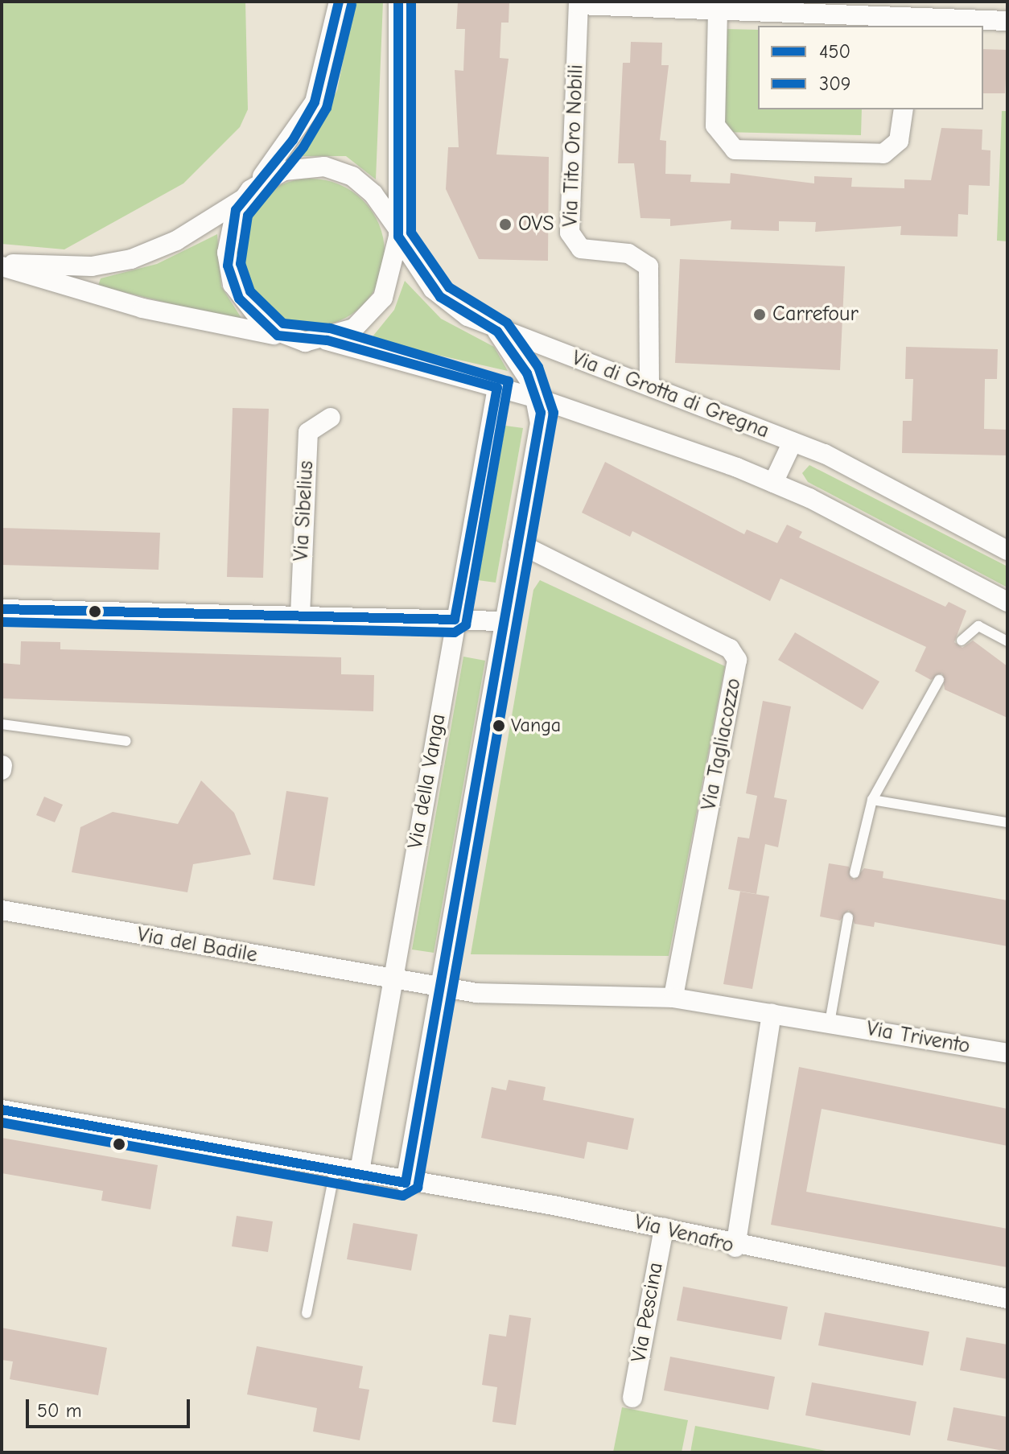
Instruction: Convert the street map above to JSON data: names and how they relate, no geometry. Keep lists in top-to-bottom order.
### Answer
{
  "streets": {
    "street": [
      "Via Tito Oro Nobili",
      "Via di Grotta di Gregna",
      "Via Sibelius",
      "Via Tagliacozzo",
      "Via della Vanga",
      "Via del Badile",
      "Via Trivento",
      "Via Venafro",
      "Via Pescina"
    ]
  },
  "crossings": [
    ["Via Tito Oro Nobili", "Via di Grotta di Gregna"],
    ["Via di Grotta di Gregna", "Via della Vanga"],
    ["Via Tagliacozzo", "Via Trivento"],
    ["Via della Vanga", "Via del Badile"],
    ["Via della Vanga", "Via Venafro"],
    ["Via del Badile", "Via Trivento"],
    ["Via Venafro", "Via Pescina"]
  ],
  "places": ["OVS", "Carrefour", "Vanga"],
  "lines": ["transit line 450", "transit line 309"],
  "legend": ["450", "309"],
  "scale_bar": "50 m"
}
